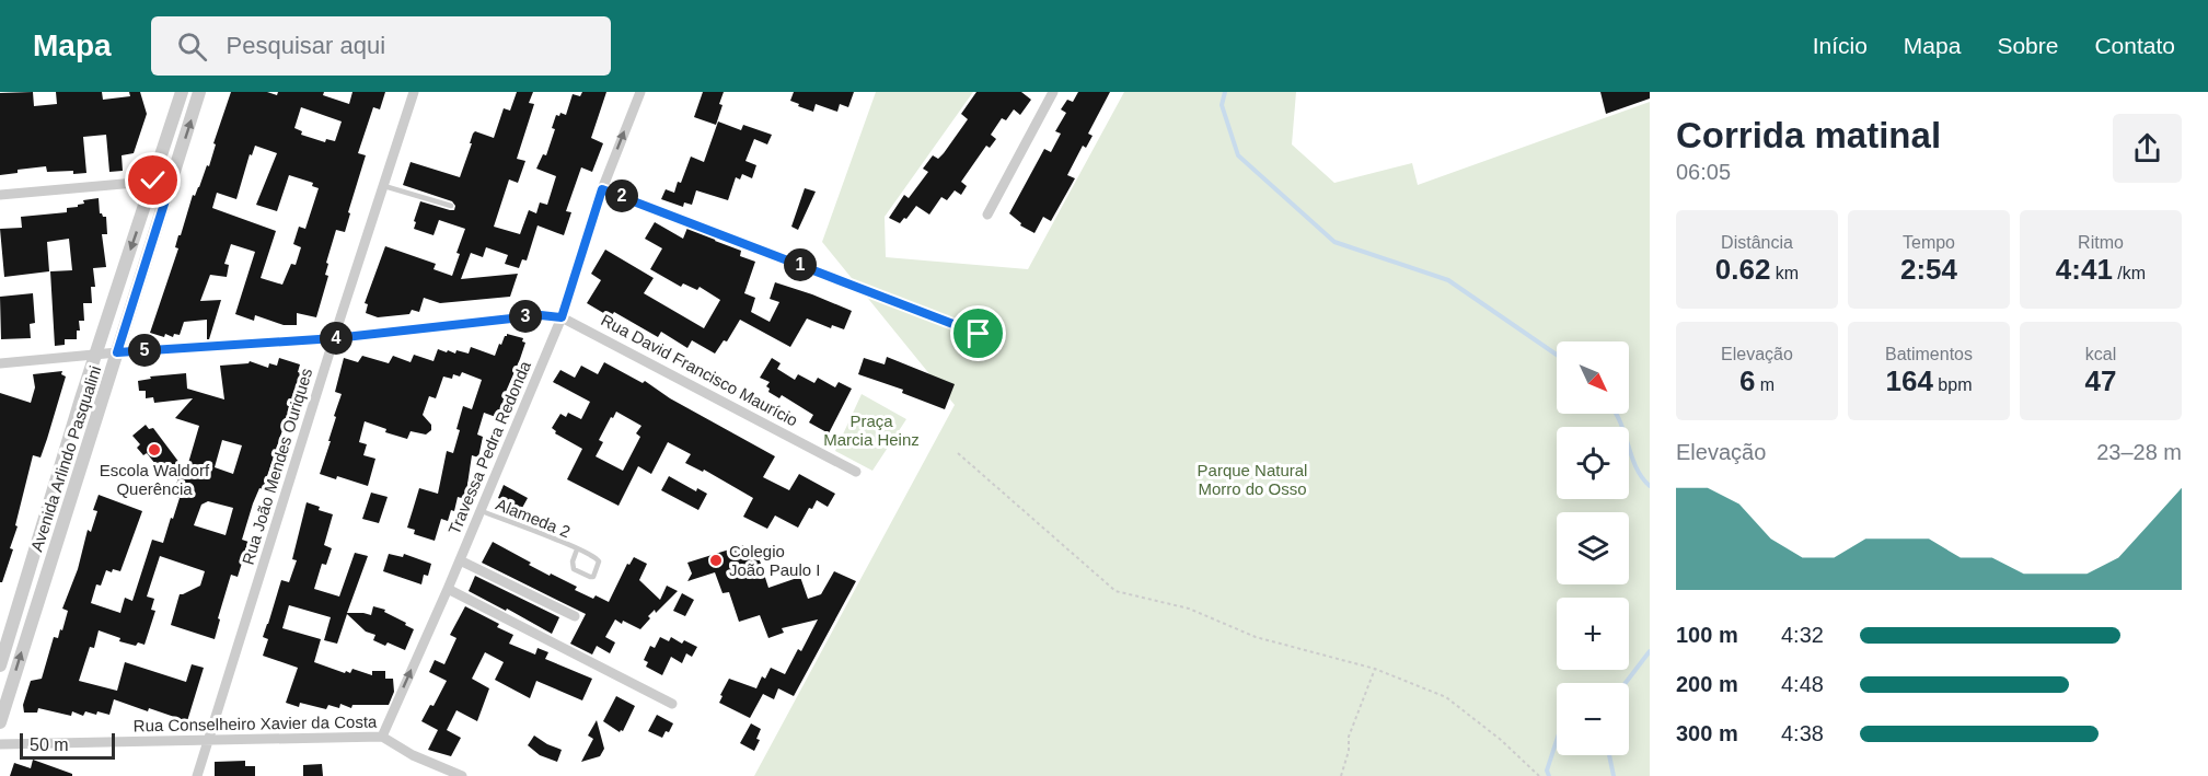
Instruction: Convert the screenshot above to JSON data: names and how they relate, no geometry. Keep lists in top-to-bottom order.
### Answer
{
  "streets": {
    "street": [
      "Rua David Francisco Maurício",
      "Travessa Pedra Redonda",
      "Avenida Arlindo Pasqualini",
      "Rua João Mendes Ouriques",
      "Rua Conselheiro Xavier da Costa"
    ],
    "lane": ["Alameda 2"]
  },
  "crossings": [
    ["Rua David Francisco Maurício", "Travessa Pedra Redonda"],
    ["Travessa Pedra Redonda", "Alameda 2"],
    ["Travessa Pedra Redonda", "Rua Conselheiro Xavier da Costa"],
    ["Rua João Mendes Ouriques", "Rua Conselheiro Xavier da Costa"]
  ],
  "one_way": ["Travessa Pedra Redonda"],
  "parks": ["Praça Marcia Heinz", "Parque Natural Morro do Osso"],
  "places": ["Escola Waldorf Querência", "Colegio João Paulo I"],
  "scale_bar": "50 m",
  "north": "bottom right",
  "page": {
    "header": "Mapa",
    "search": "Pesquisar aqui",
    "nav": [
      "Início",
      "Mapa",
      "Sobre",
      "Contato"
    ],
    "heading": ["Corrida matinal", "06:05"],
    "pins": [
      "2",
      "1",
      "3",
      "4",
      "5"
    ],
    "stats": [
      ["Distância", "0.62 km"],
      ["Tempo", "2:54"],
      ["Ritmo", "4:41 /km"],
      ["Elevação", "6 m"],
      ["Batimentos", "164 bpm"],
      ["kcal", "47"]
    ],
    "map_buttons": ["+", "−"],
    "chart": ["Elevação", "23–28 m"],
    "list": [
      {
        "name": "100 m",
        "note": "4:32"
      },
      {
        "name": "200 m",
        "note": "4:48"
      },
      {
        "name": "300 m",
        "note": "4:38"
      }
    ],
    "scale": "50 m"
  }
}
